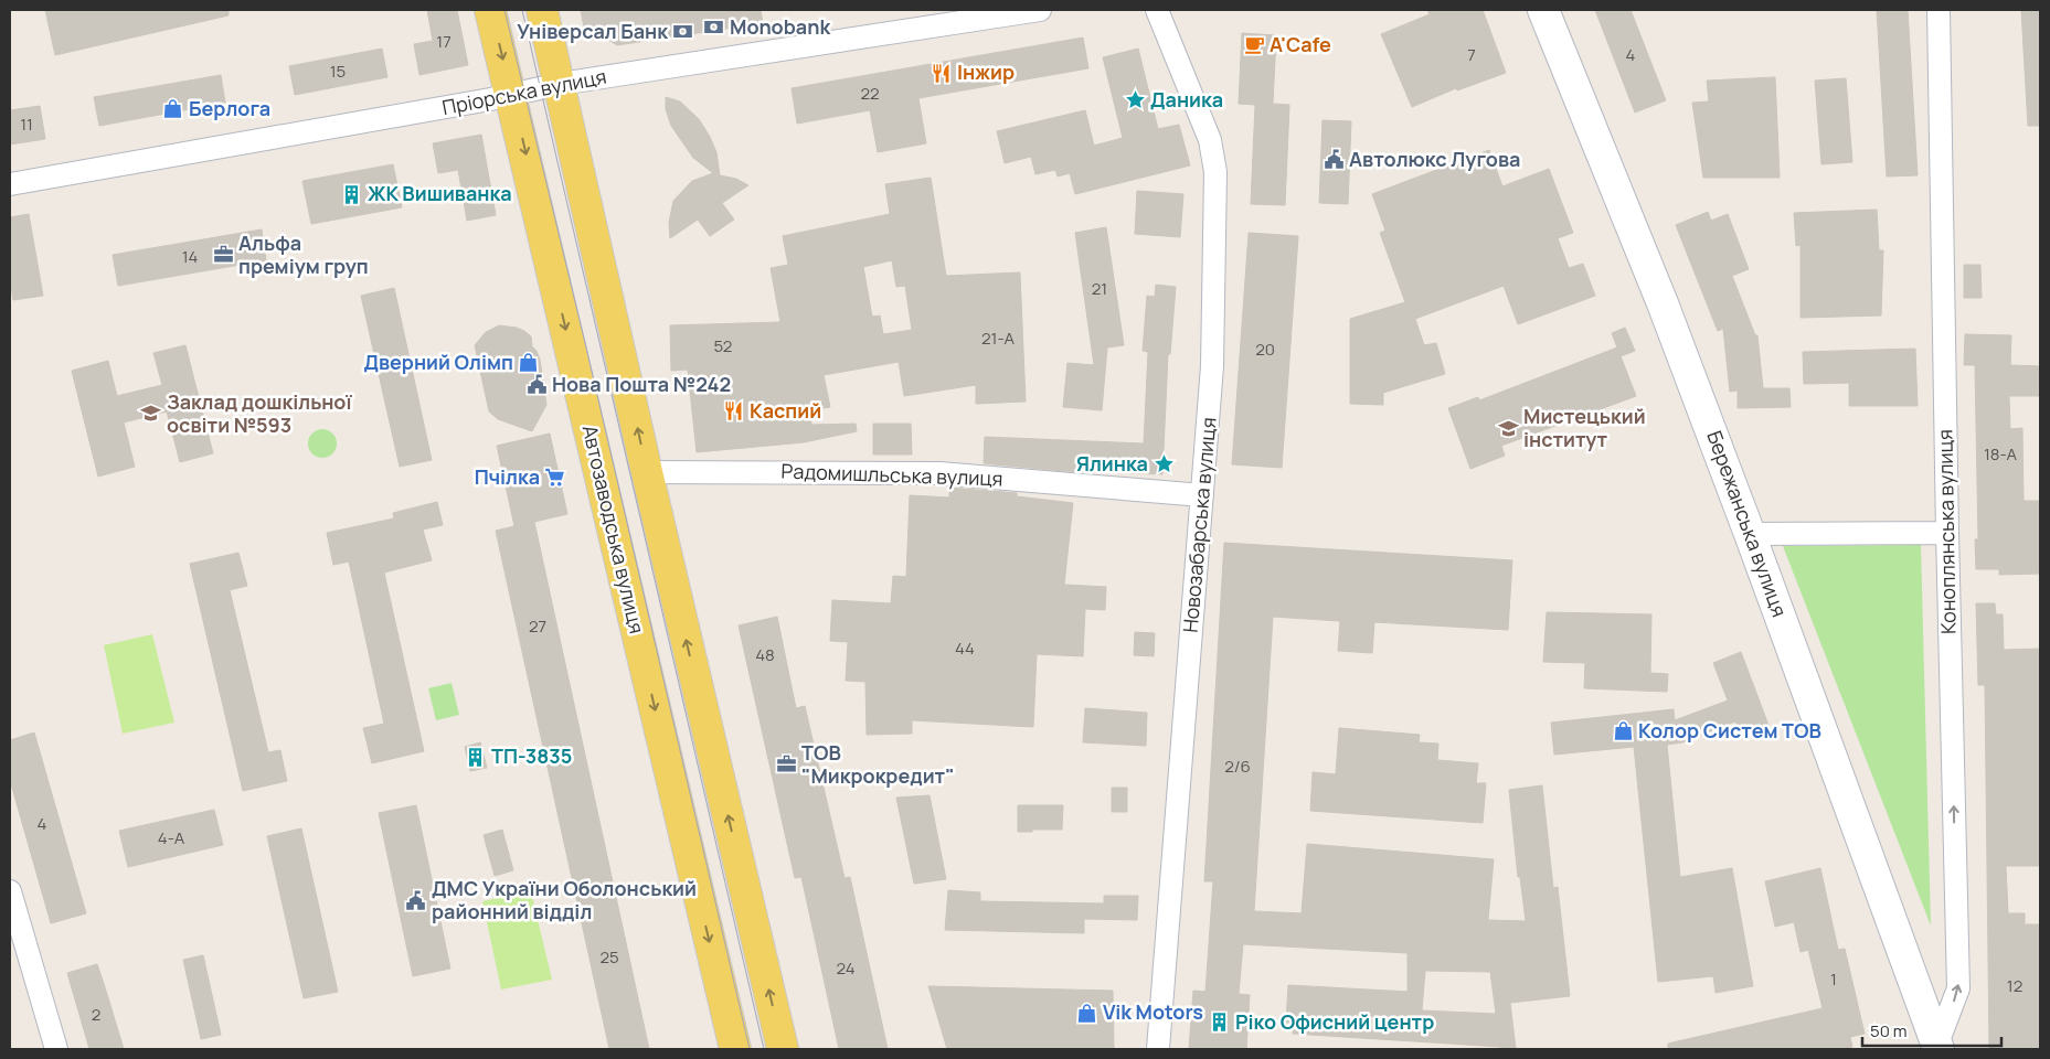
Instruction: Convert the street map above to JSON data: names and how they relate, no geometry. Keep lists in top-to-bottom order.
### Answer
{
  "streets": {
    "main road": ["Автозаводська вулиця"],
    "street": [
      "Пріорська вулиця",
      "Радомишльська вулиця",
      "Бережанська вулиця",
      "Новозабарська вулиця",
      "Коноплянська вулиця"
    ]
  },
  "crossings": [
    ["Пріорська вулиця", "Автозаводська вулиця"],
    ["Радомишльська вулиця", "Новозабарська вулиця"],
    ["Бережанська вулиця", "Коноплянська вулиця"]
  ],
  "one_way": ["Коноплянська вулиця"],
  "places": {
    "bank": ["Monobank", "Універсал Банк"],
    "cafe": ["A'Cafe"],
    "restaurant": ["Інжир", "Каспий"],
    "place": ["Даника", "Ялинка"],
    "shop": [
      "Берлога",
      "Дверний Олімп",
      "Колор Систем ТОВ",
      "Vik Motors"
    ],
    "public building": ["Автолюкс Лугова", "Нова Пошта №242", "ДМС України Оболонський районний відділ"],
    "building": ["ЖК Вишиванка", "ТП-3835", "Ріко Офисний центр"],
    "office": ["Альфа преміум груп", "ТОВ \"Микрокредит\""],
    "school or university": ["Заклад дошкільної освіти №593", "Мистецький інститут"],
    "supermarket": ["Пчілка"]
  },
  "house_numbers": [
    "17",
    "7",
    "4",
    "15",
    "22",
    "11",
    "14",
    "21",
    "21-А",
    "52",
    "20",
    "18-А",
    "27",
    "44",
    "48",
    "2/6",
    "4",
    "4-А",
    "25",
    "24",
    "1",
    "12",
    "2"
  ],
  "scale_bar": "50 m"
}
